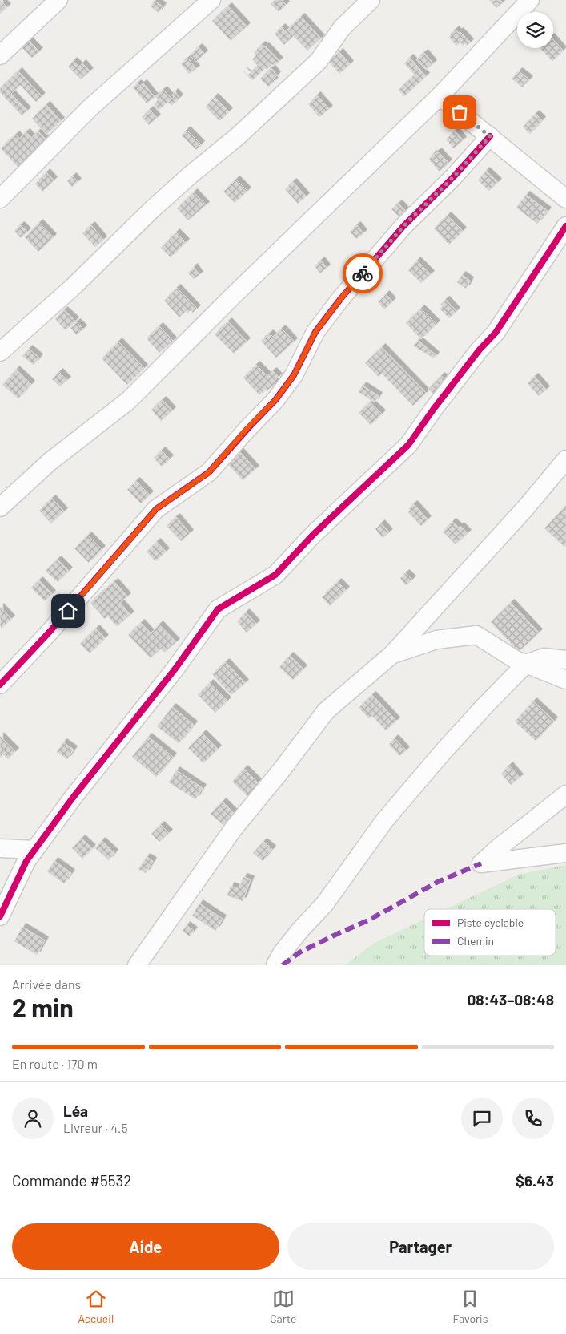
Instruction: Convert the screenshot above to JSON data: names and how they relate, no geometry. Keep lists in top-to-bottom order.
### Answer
{
  "legend": ["Piste cyclable", "Chemin"],
  "page": {
    "heading": ["2 min", "Arrivée dans", "08:43–08:48"],
    "panel": [
      "Léa",
      "Livreur · 4.5",
      "Commande #5532",
      "$6.43"
    ],
    "bar": "En route · 170 m",
    "buttons": ["Aide", "Partager"],
    "tabs": ["Accueil", "Carte", "Favoris"]
  }
}
